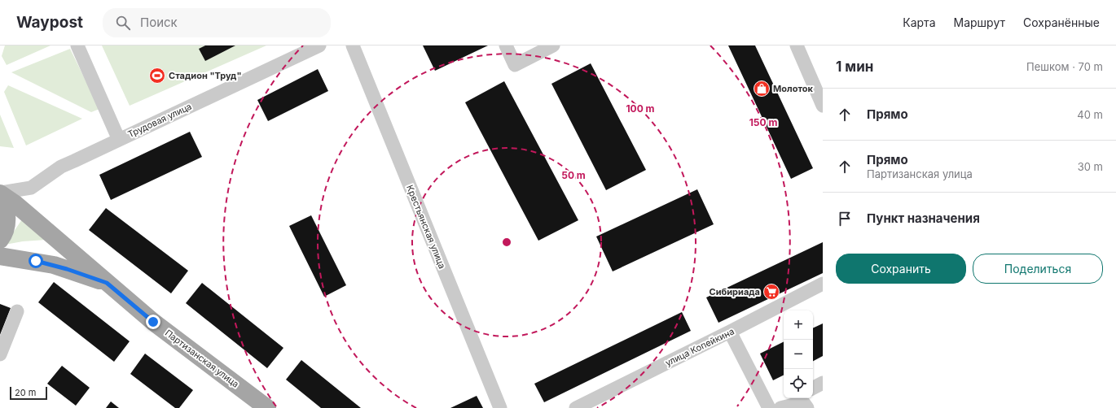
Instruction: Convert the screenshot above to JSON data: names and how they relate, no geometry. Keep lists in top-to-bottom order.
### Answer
{
  "streets": {
    "main road": ["Партизанская улица"],
    "street": ["Трудовая улица", "Крестьянская улица", "улица Копейкина"]
  },
  "crossings": [
    ["Трудовая улица", "Партизанская улица"]
  ],
  "places": {
    "sports": ["Стадион \"Труд\""],
    "shop": ["Молоток"],
    "supermarket": ["Сибириада"]
  },
  "scale_bar": "20 m",
  "page": {
    "header": "Waypost",
    "search": "Поиск",
    "nav": ["Карта", "Маршрут", "Сохранённые"],
    "heading": ["1 мин", "Пешком · 70 m"],
    "list": [
      ["Прямо", "40 m"],
      ["Прямо", "Партизанская улица", "30 m"],
      "Пункт назначения"
    ],
    "buttons": ["Сохранить", "Поделиться"],
    "map_buttons": ["+", "−"],
    "scale": "20 m"
  },
  "rings": ["100 m", "150 m", "50 m"]
}
